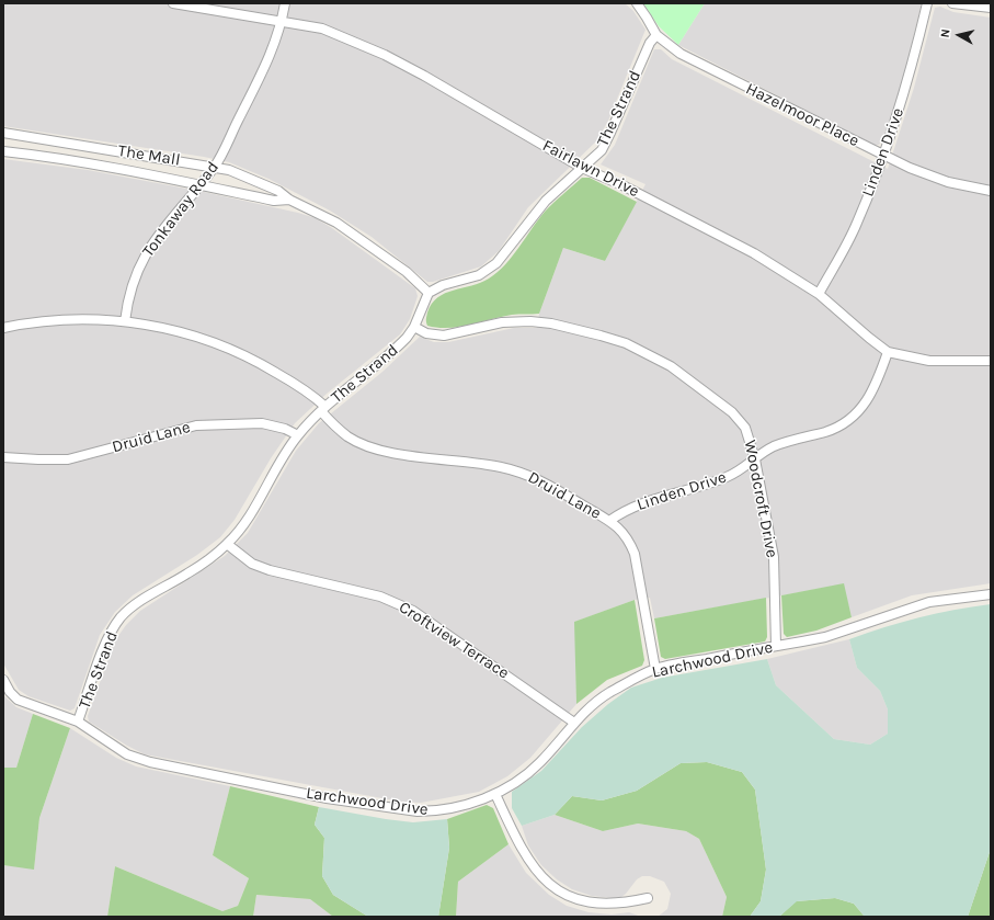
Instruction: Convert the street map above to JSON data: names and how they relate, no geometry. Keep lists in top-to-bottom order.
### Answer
{
  "streets": {
    "street": [
      "The Strand",
      "Hazelmoor Place",
      "Linden Drive",
      "The Mall",
      "Fairlawn Drive",
      "Tonkaway Road",
      "Druid Lane",
      "Woodcroft Drive",
      "Croftview Terrace",
      "Larchwood Drive"
    ]
  },
  "crossings": [
    ["The Strand", "Hazelmoor Place"],
    ["The Strand", "The Mall"],
    ["The Strand", "Fairlawn Drive"],
    ["The Strand", "Druid Lane"],
    ["The Strand", "Woodcroft Drive"],
    ["The Strand", "Croftview Terrace"],
    ["The Strand", "Larchwood Drive"],
    ["Hazelmoor Place", "Linden Drive"],
    ["Linden Drive", "Fairlawn Drive"],
    ["Linden Drive", "Druid Lane"],
    ["Linden Drive", "Woodcroft Drive"],
    ["The Mall", "Tonkaway Road"],
    ["Fairlawn Drive", "Tonkaway Road"],
    ["Tonkaway Road", "Druid Lane"],
    ["Druid Lane", "Larchwood Drive"],
    ["Woodcroft Drive", "Larchwood Drive"],
    ["Croftview Terrace", "Larchwood Drive"]
  ],
  "north": "left"
}
